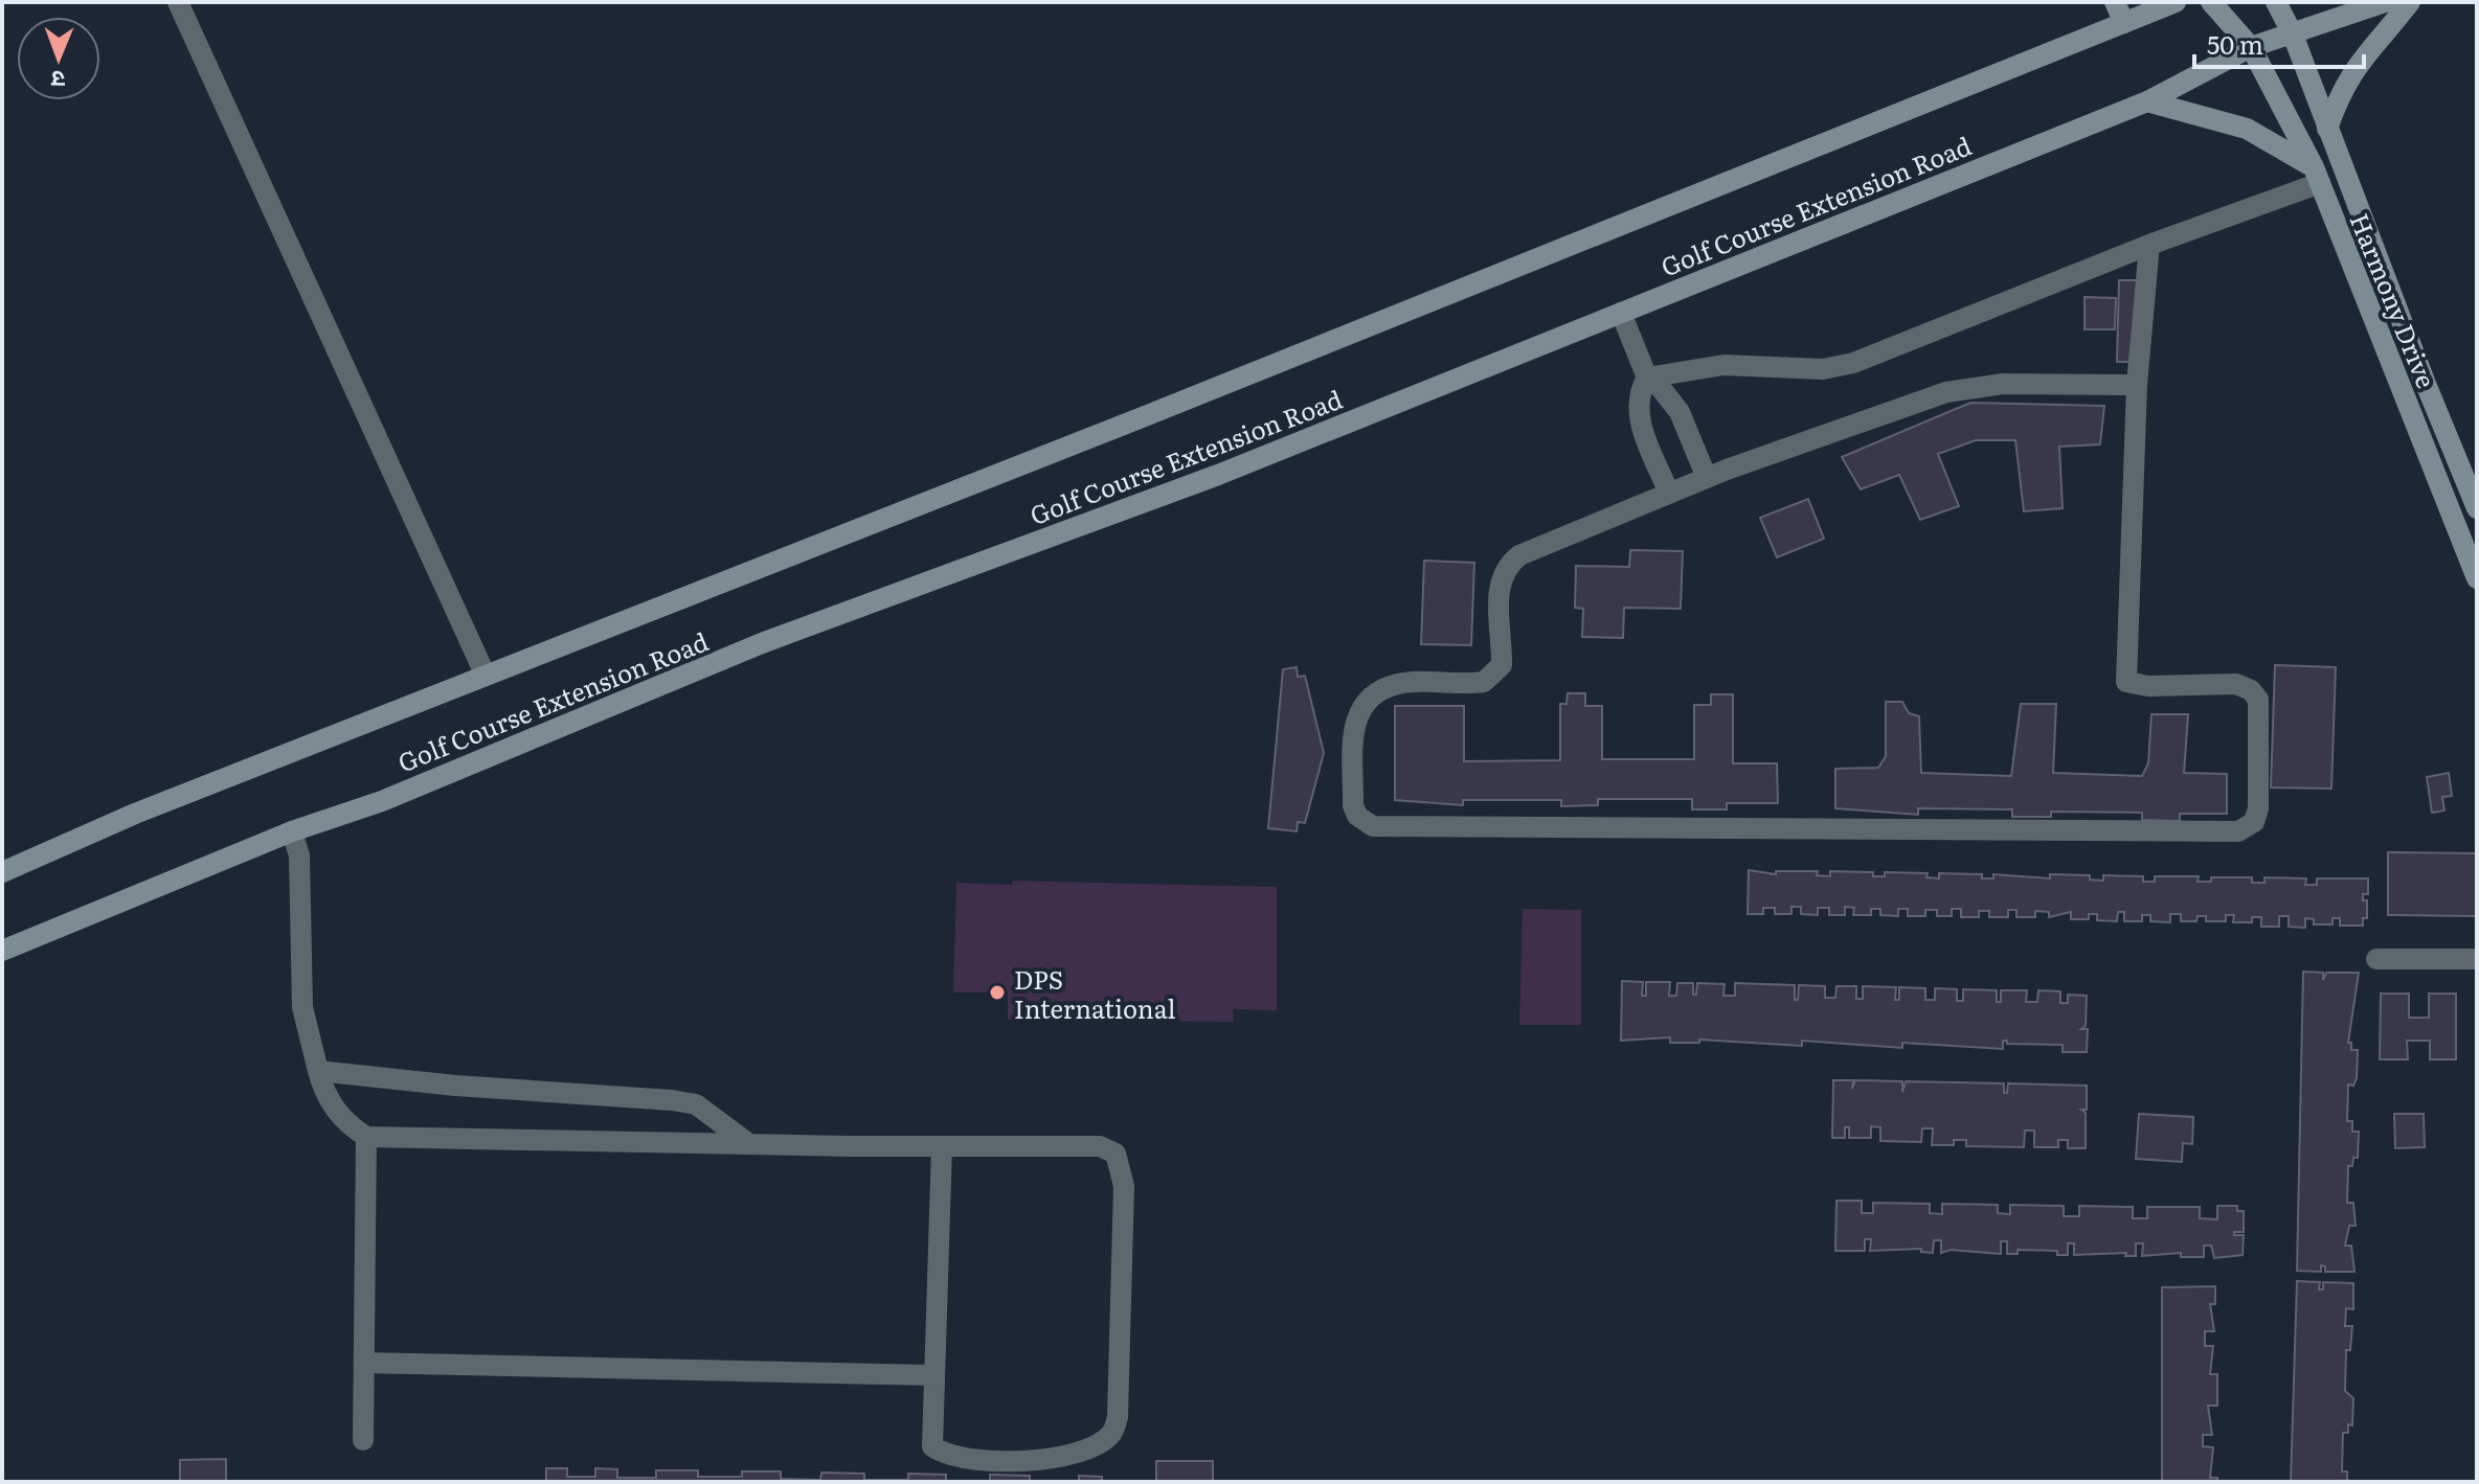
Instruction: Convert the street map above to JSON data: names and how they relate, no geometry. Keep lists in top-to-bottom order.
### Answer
{
  "streets": {
    "main road": ["Golf Course Extension Road", "Harmony Drive"]
  },
  "crossings": [
    ["Golf Course Extension Road", "Harmony Drive"]
  ],
  "places": ["DPS International"],
  "scale_bar": "50 m",
  "north": "bottom"
}
